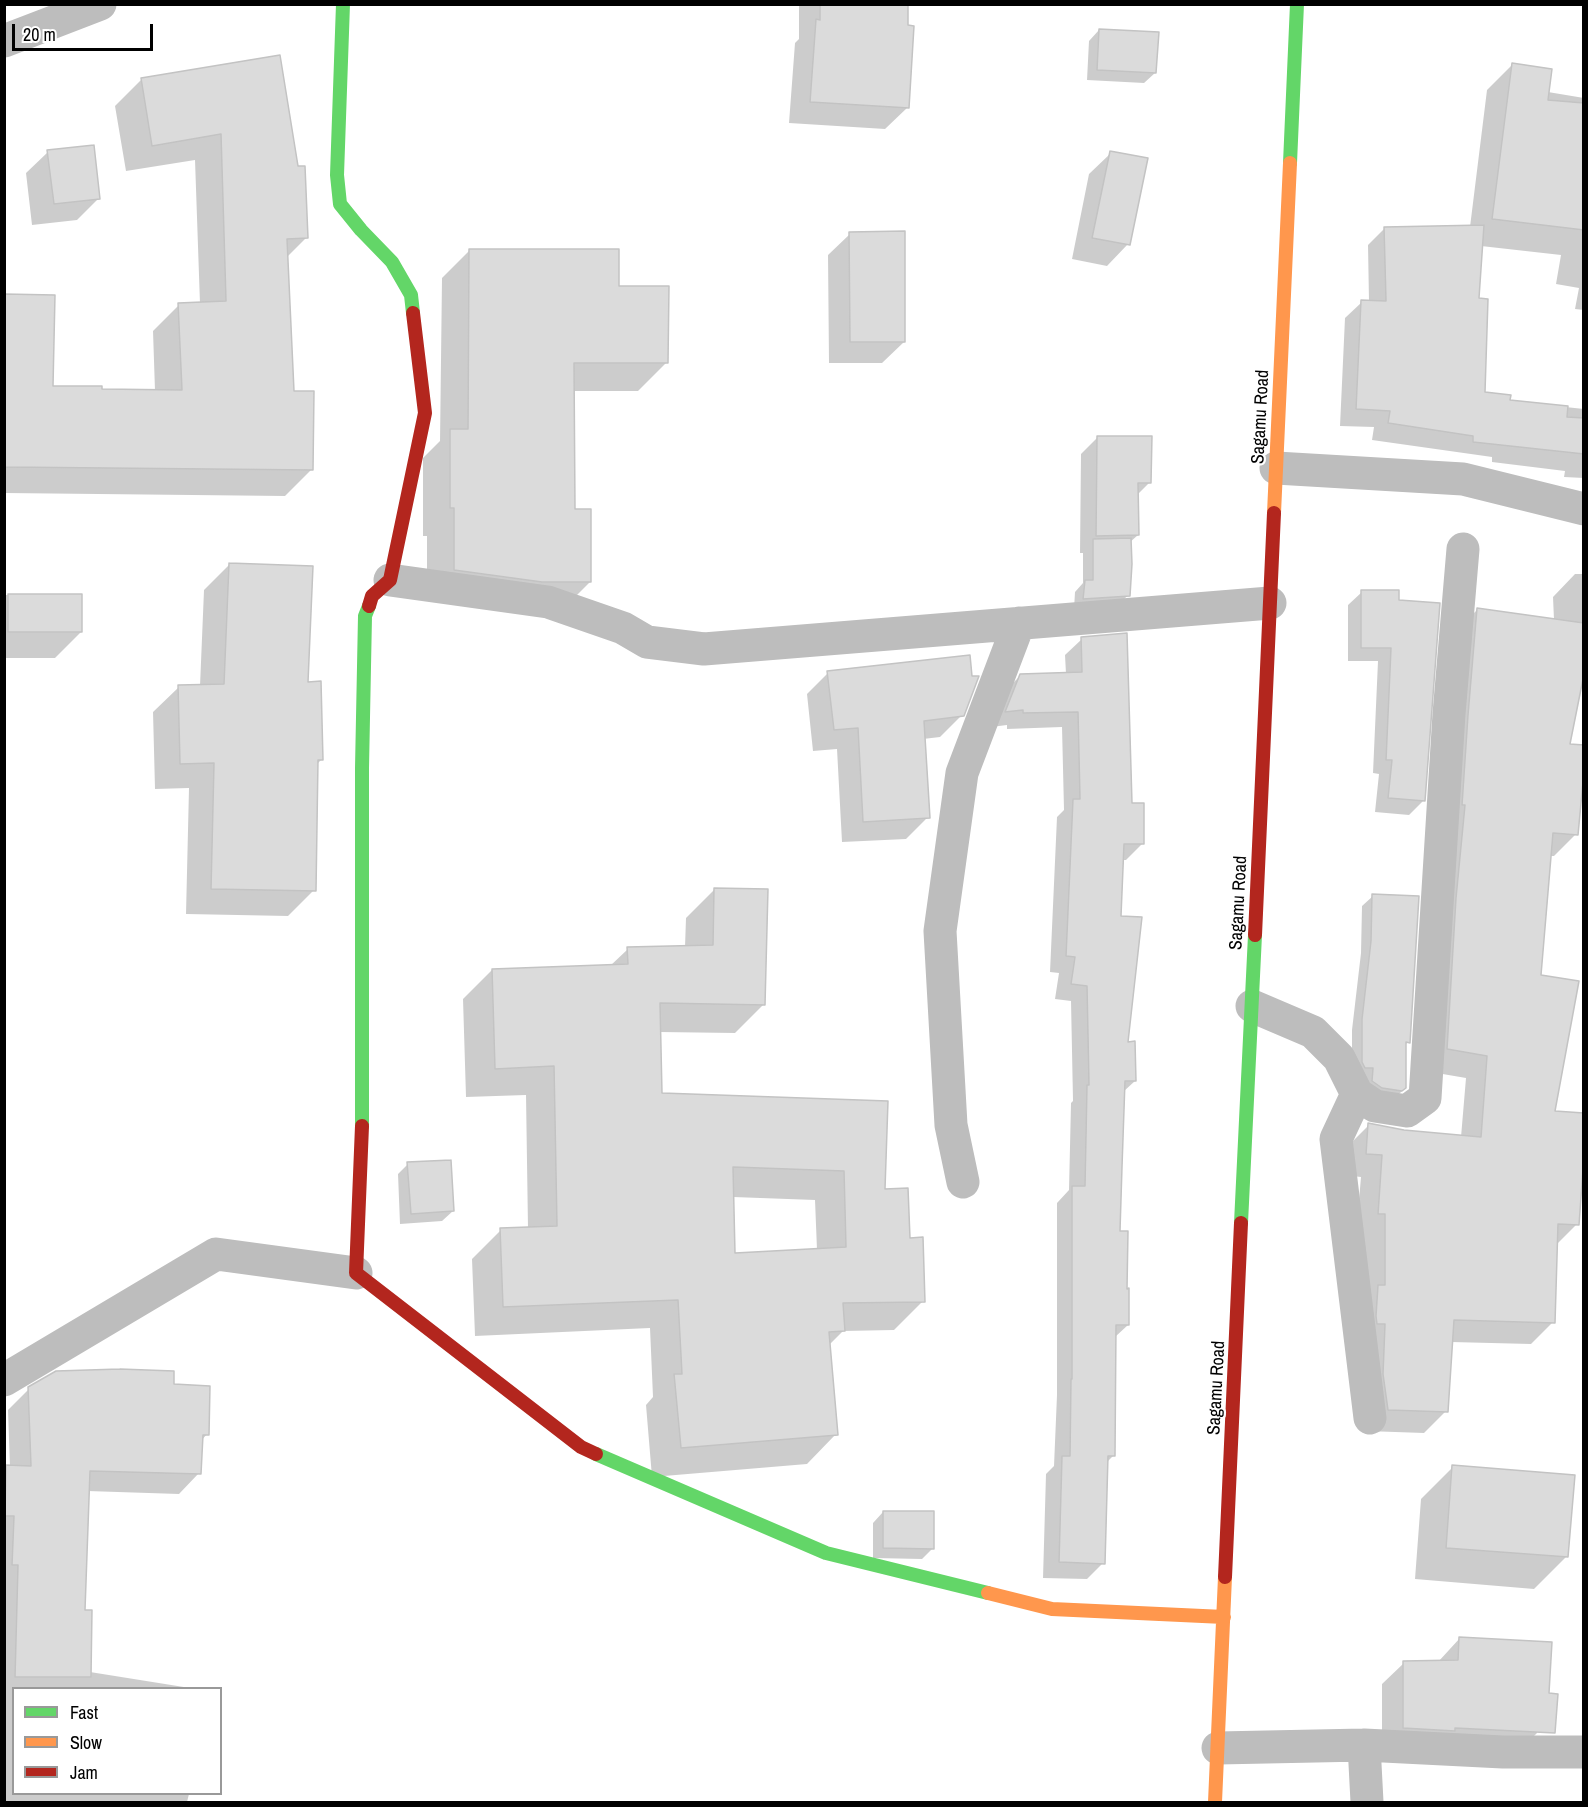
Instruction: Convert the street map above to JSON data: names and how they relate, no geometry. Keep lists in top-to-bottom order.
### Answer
{
  "streets": {
    "main road": ["Sagamu Road"]
  },
  "legend": ["Fast", "Slow", "Jam"],
  "scale_bar": "20 m"
}
